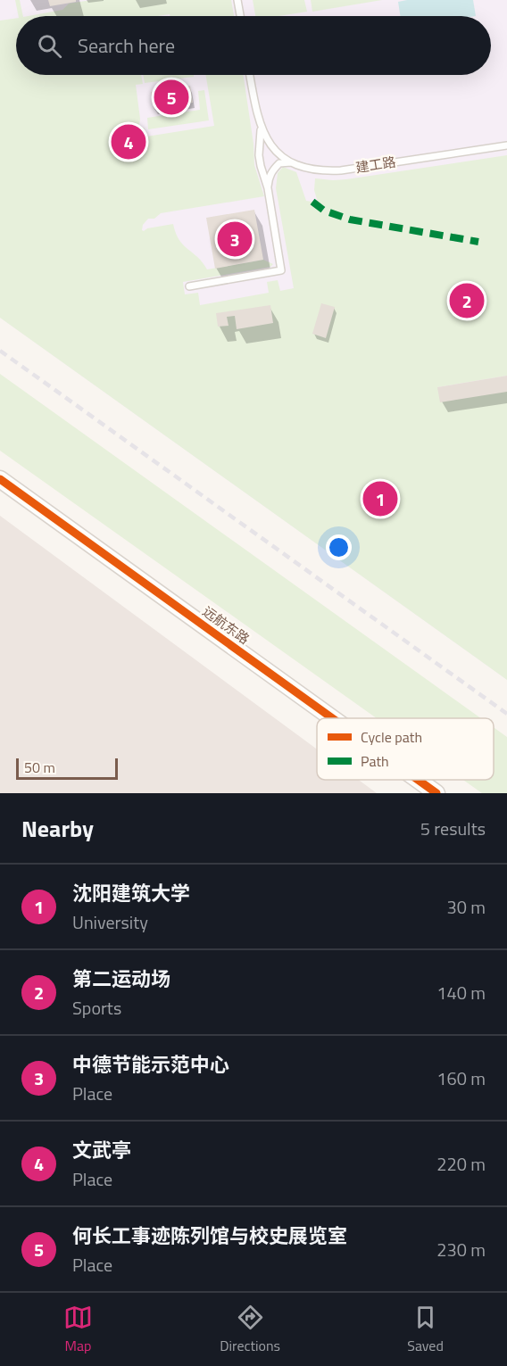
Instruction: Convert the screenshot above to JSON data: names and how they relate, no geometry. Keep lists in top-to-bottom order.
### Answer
{
  "streets": {
    "street": ["远航东路"],
    "lane": ["建工路"]
  },
  "legend": ["Cycle path", "Path"],
  "scale_bar": "50 m",
  "page": {
    "search": "Search here",
    "pins": [
      "5",
      "4",
      "3",
      "2",
      "1"
    ],
    "scale": "50 m",
    "heading": ["Nearby", "5 results"],
    "list": [
      {
        "mark": "1",
        "name": "沈阳建筑大学",
        "note": "University",
        "value": "30 m"
      },
      {
        "mark": "2",
        "name": "第二运动场",
        "note": "Sports",
        "value": "140 m"
      },
      {
        "mark": "3",
        "name": "中德节能示范中心",
        "note": "Place",
        "value": "160 m"
      },
      {
        "mark": "4",
        "name": "文武亭",
        "note": "Place",
        "value": "220 m"
      },
      {
        "mark": "5",
        "name": "何长工事迹陈列馆与校史展览室",
        "note": "Place",
        "value": "230 m"
      }
    ],
    "nav": ["Map", "Directions", "Saved"]
  }
}
